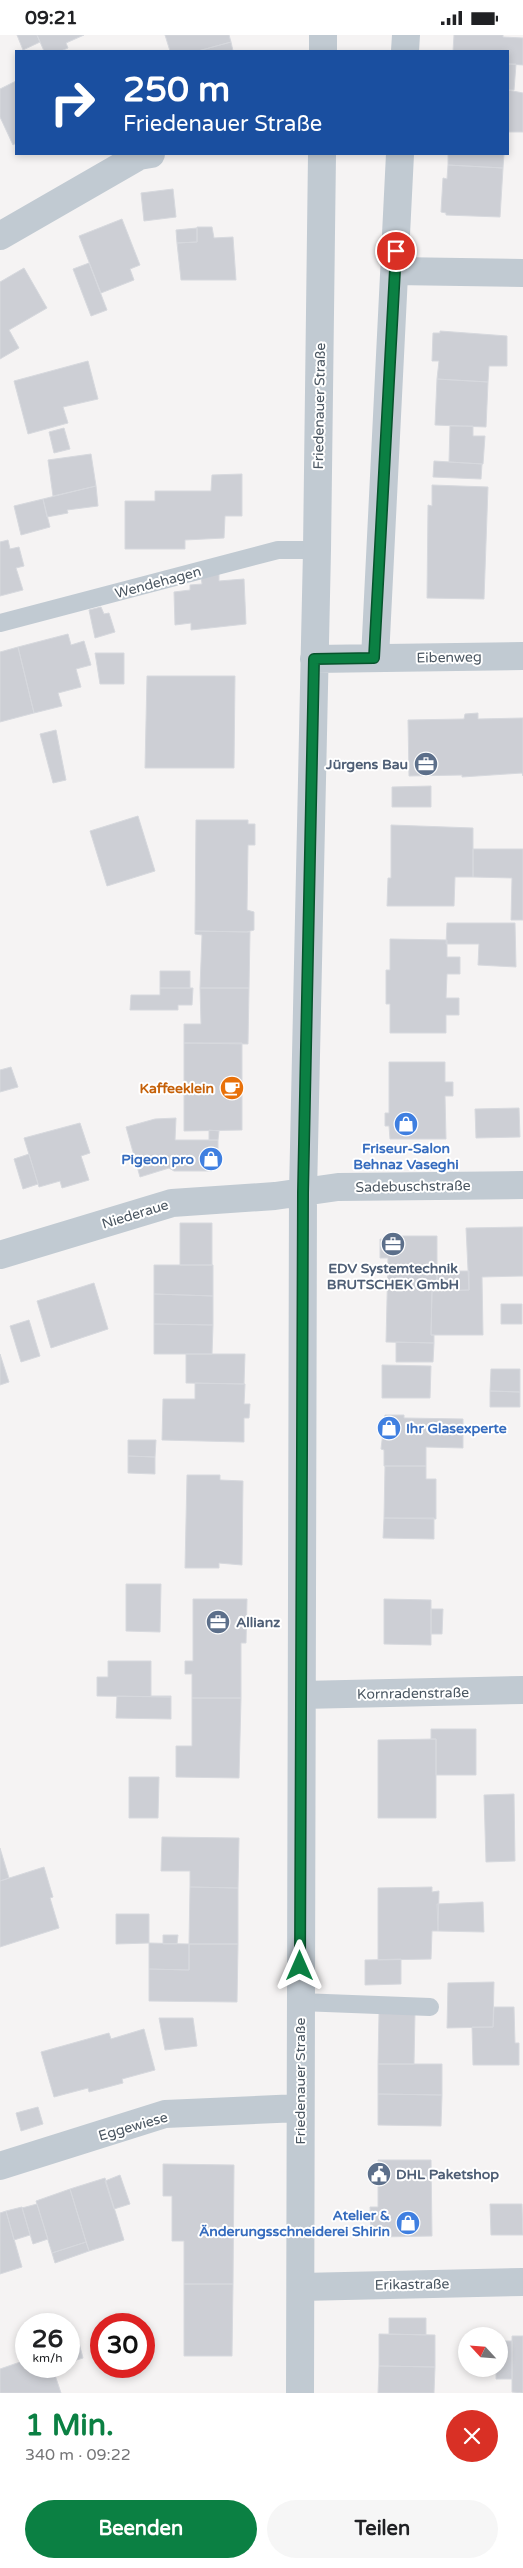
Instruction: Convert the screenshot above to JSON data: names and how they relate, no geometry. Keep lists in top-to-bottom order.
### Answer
{
  "streets": {
    "street": [
      "Friedenauer Straße",
      "Eibenweg",
      "Sadebuschstraße",
      "Niederaue",
      "Kornradenstraße",
      "Eggewiese",
      "Erikastraße"
    ],
    "lane": ["Wendehagen"]
  },
  "crossings": [
    ["Friedenauer Straße", "Wendehagen"],
    ["Friedenauer Straße", "Sadebuschstraße"],
    ["Friedenauer Straße", "Niederaue"],
    ["Friedenauer Straße", "Kornradenstraße"],
    ["Friedenauer Straße", "Eggewiese"],
    ["Friedenauer Straße", "Erikastraße"],
    ["Sadebuschstraße", "Niederaue"]
  ],
  "places": {
    "office": ["Jürgens Bau", "EDV Systemtechnik BRUTSCHEK GmbH", "Allianz"],
    "cafe": ["Kaffeeklein"],
    "shop": [
      "Friseur-Salon Behnaz Vaseghi",
      "Pigeon pro",
      "Ihr Glasexperte",
      "Atelier & Änderungsschneiderei Shirin"
    ],
    "public building": ["DHL Paketshop"]
  },
  "north": "top left",
  "page": {
    "status": "09:21",
    "turn": ["250 m", "Friedenauer Straße"],
    "speed": "26 km/h",
    "limit": "30",
    "heading": ["1 Min.", "340 m · 09:22"],
    "buttons": ["Beenden", "Teilen"]
  }
}
